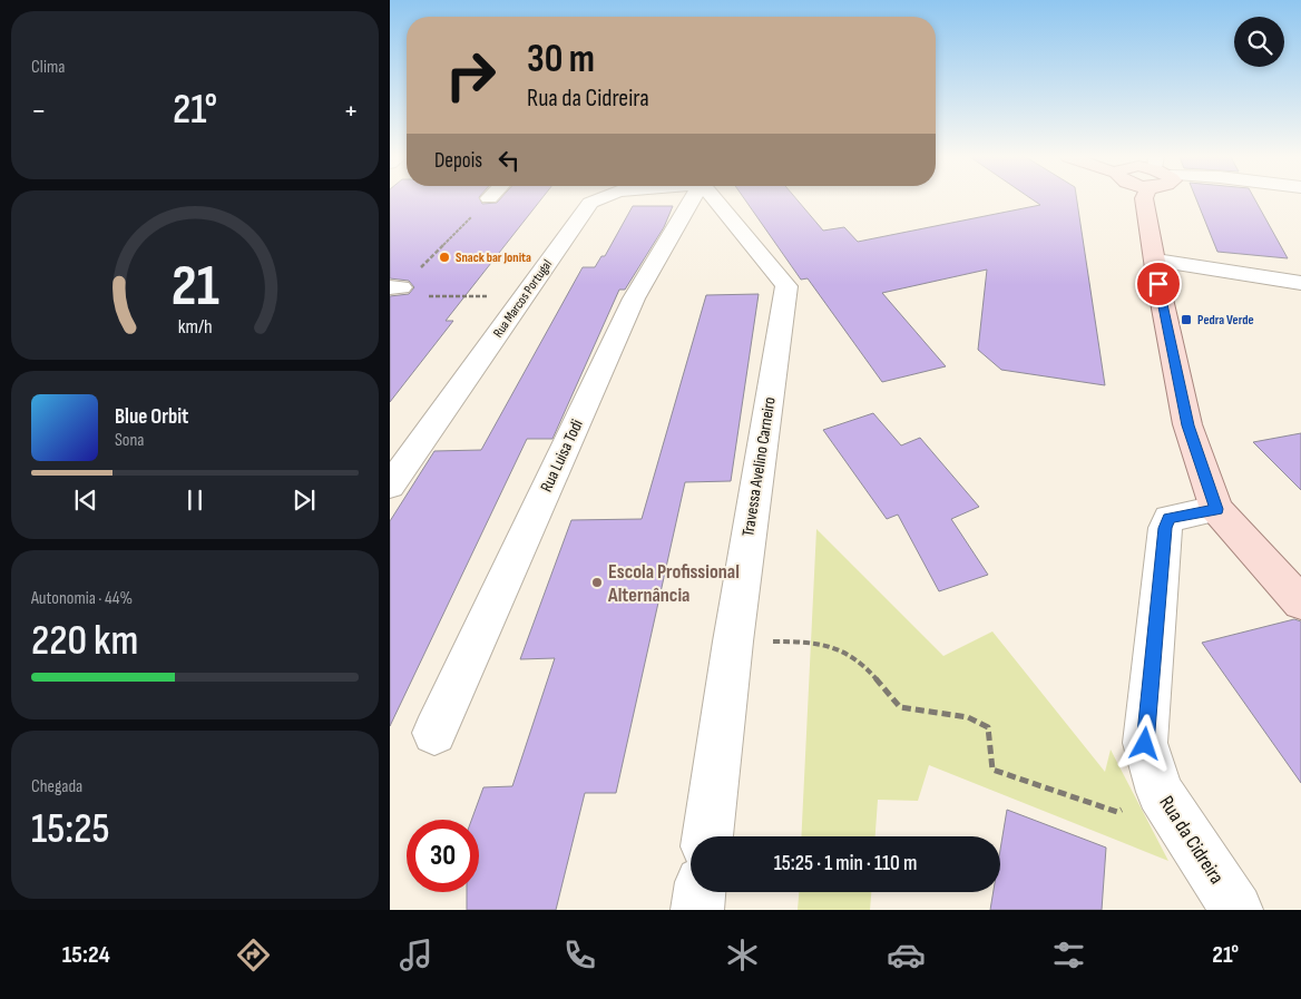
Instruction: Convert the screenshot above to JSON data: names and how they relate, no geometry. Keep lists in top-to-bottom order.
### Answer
{
  "streets": {
    "street": [
      "Rua Marcos Portugal",
      "Rua Luisa Todi",
      "Travessa Avelino Carneiro",
      "Rua da Cidreira"
    ]
  },
  "places": {
    "other": ["Snack bar Jonita", "Escola Profissional Alternância"],
    "transit": ["Pedra Verde"]
  },
  "page": {
    "tile": [
      "Clima",
      ["Autonomia · 44%", "220 km"],
      ["Chegada", "15:25"]
    ],
    "turn": ["30 m", "Rua da Cidreira"],
    "heat": ["−", "21°", "+"],
    "then": "Depois",
    "song": ["Blue Orbit", "Sona"],
    "limit": "30",
    "trip": "15:25 · 1 min · 110 m",
    "tabs": ["15:24", "21°"],
    "gauge": ["21", "km/h"]
  }
}
